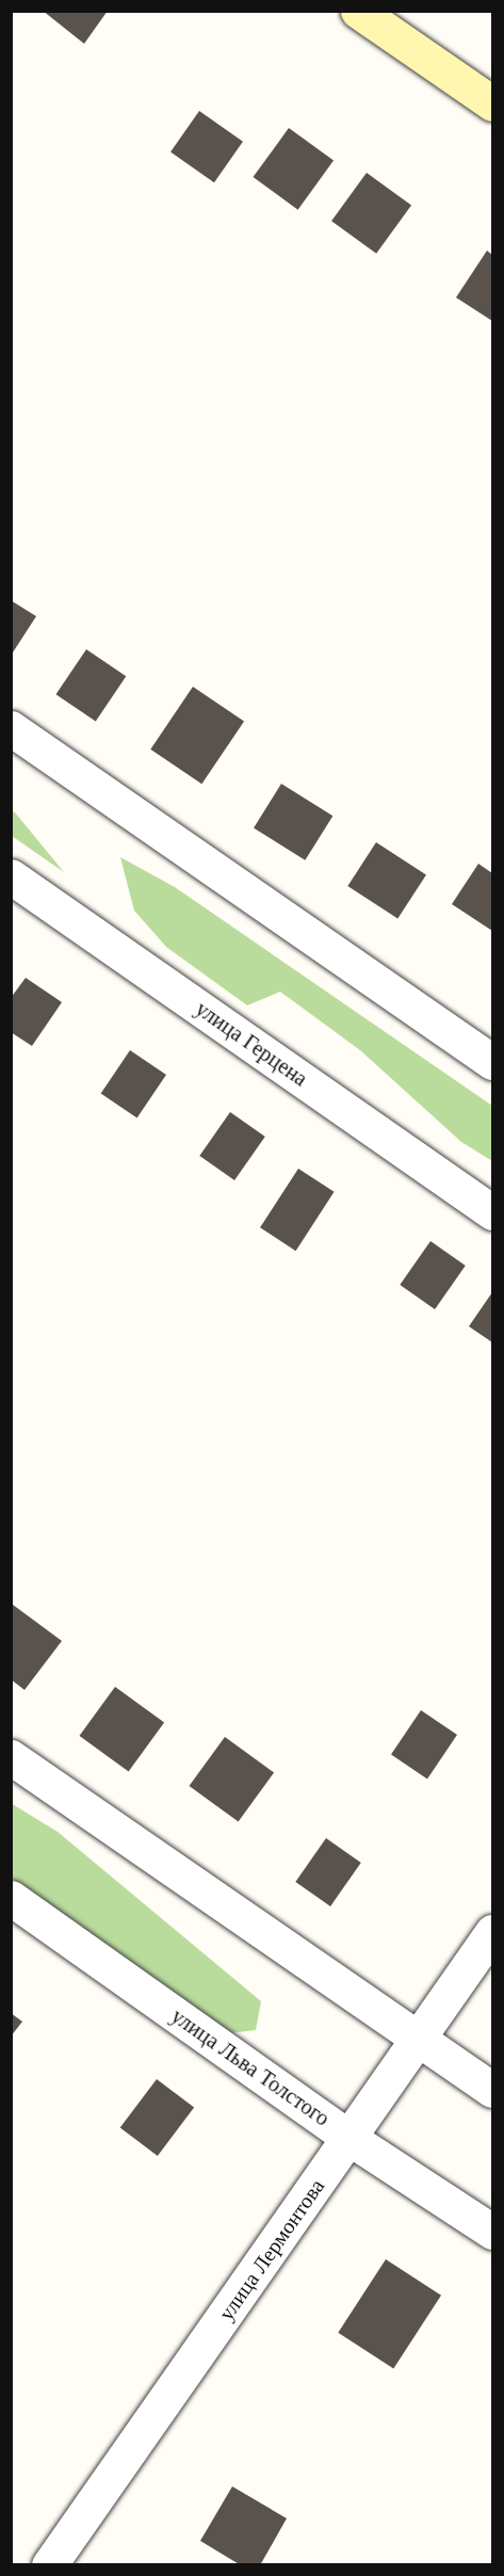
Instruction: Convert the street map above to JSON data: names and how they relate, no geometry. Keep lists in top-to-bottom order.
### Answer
{
  "streets": {
    "street": ["улица Герцена", "улица Льва Толстого", "улица Лермонтова"]
  },
  "crossings": [
    ["улица Льва Толстого", "улица Лермонтова"]
  ]
}
